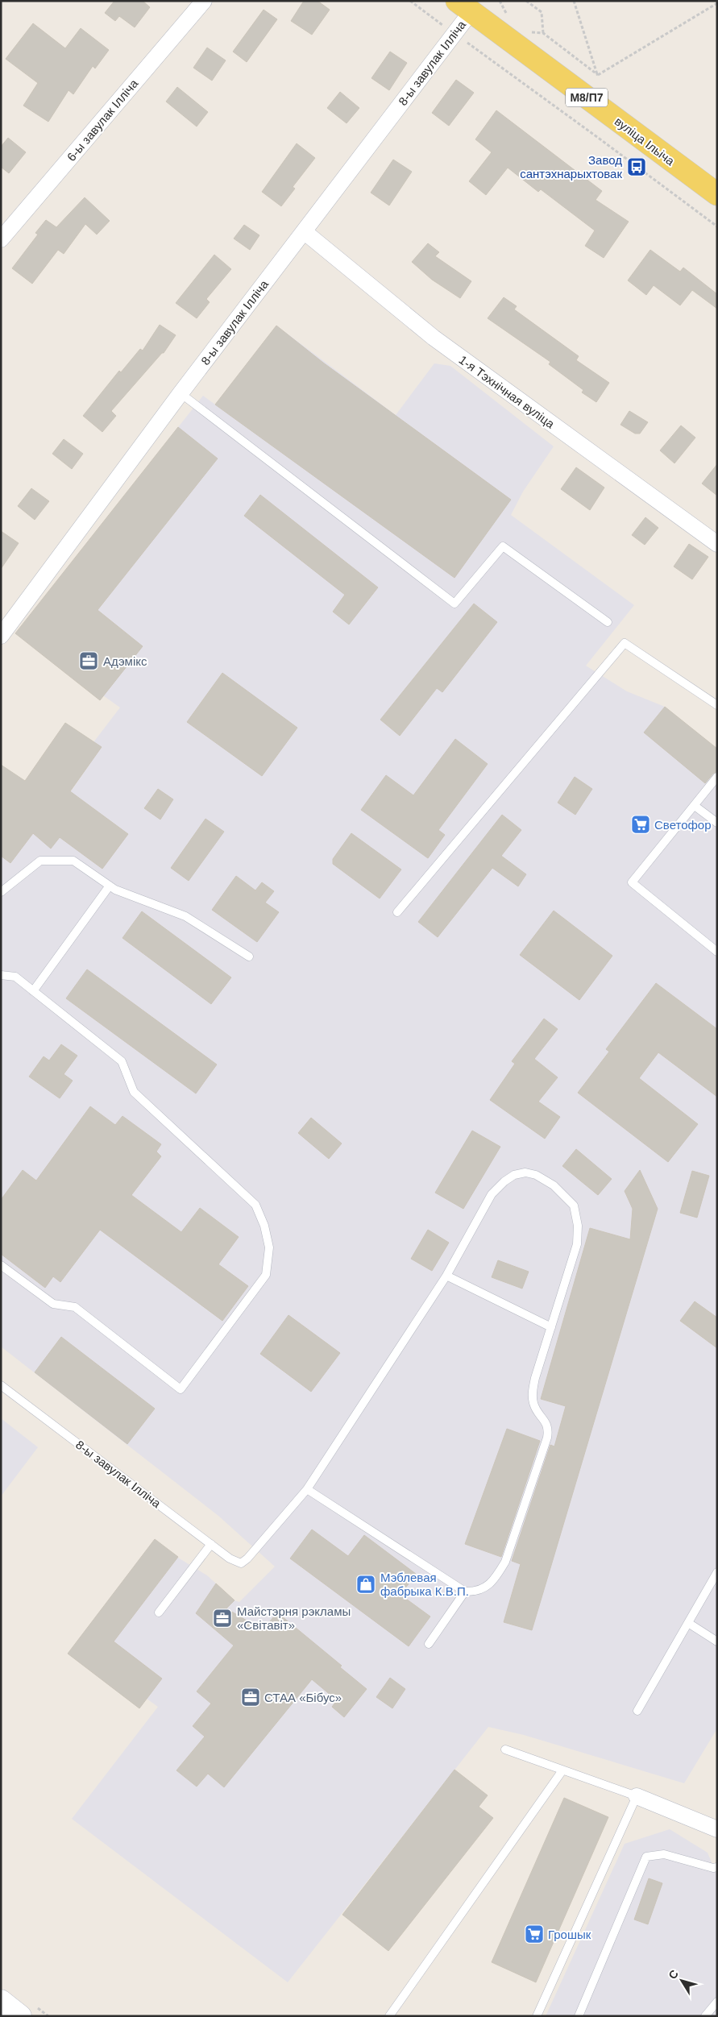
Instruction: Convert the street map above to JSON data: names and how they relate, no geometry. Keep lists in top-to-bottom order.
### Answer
{
  "streets": {
    "main road": ["М8/П7", "вуліца Ільіча"],
    "street": ["8-ы завулак Ілліча", "6-ы завулак Ілліча", "1-я Тэхнічная вуліца"]
  },
  "crossings": [
    ["8-ы завулак Ілліча", "вуліца Ільіча"],
    ["8-ы завулак Ілліча", "1-я Тэхнічная вуліца"]
  ],
  "places": {
    "bus stop": ["Завод сантэхнарыхтовак"],
    "office": ["Адэмікс", "Майстэрня рэкламы «Світавіт»", "СТАА «Бібус»"],
    "supermarket": ["Светофор", "Грошык"],
    "shop": ["Мэблевая фабрыка К.В.П."]
  },
  "north": "top left"
}
